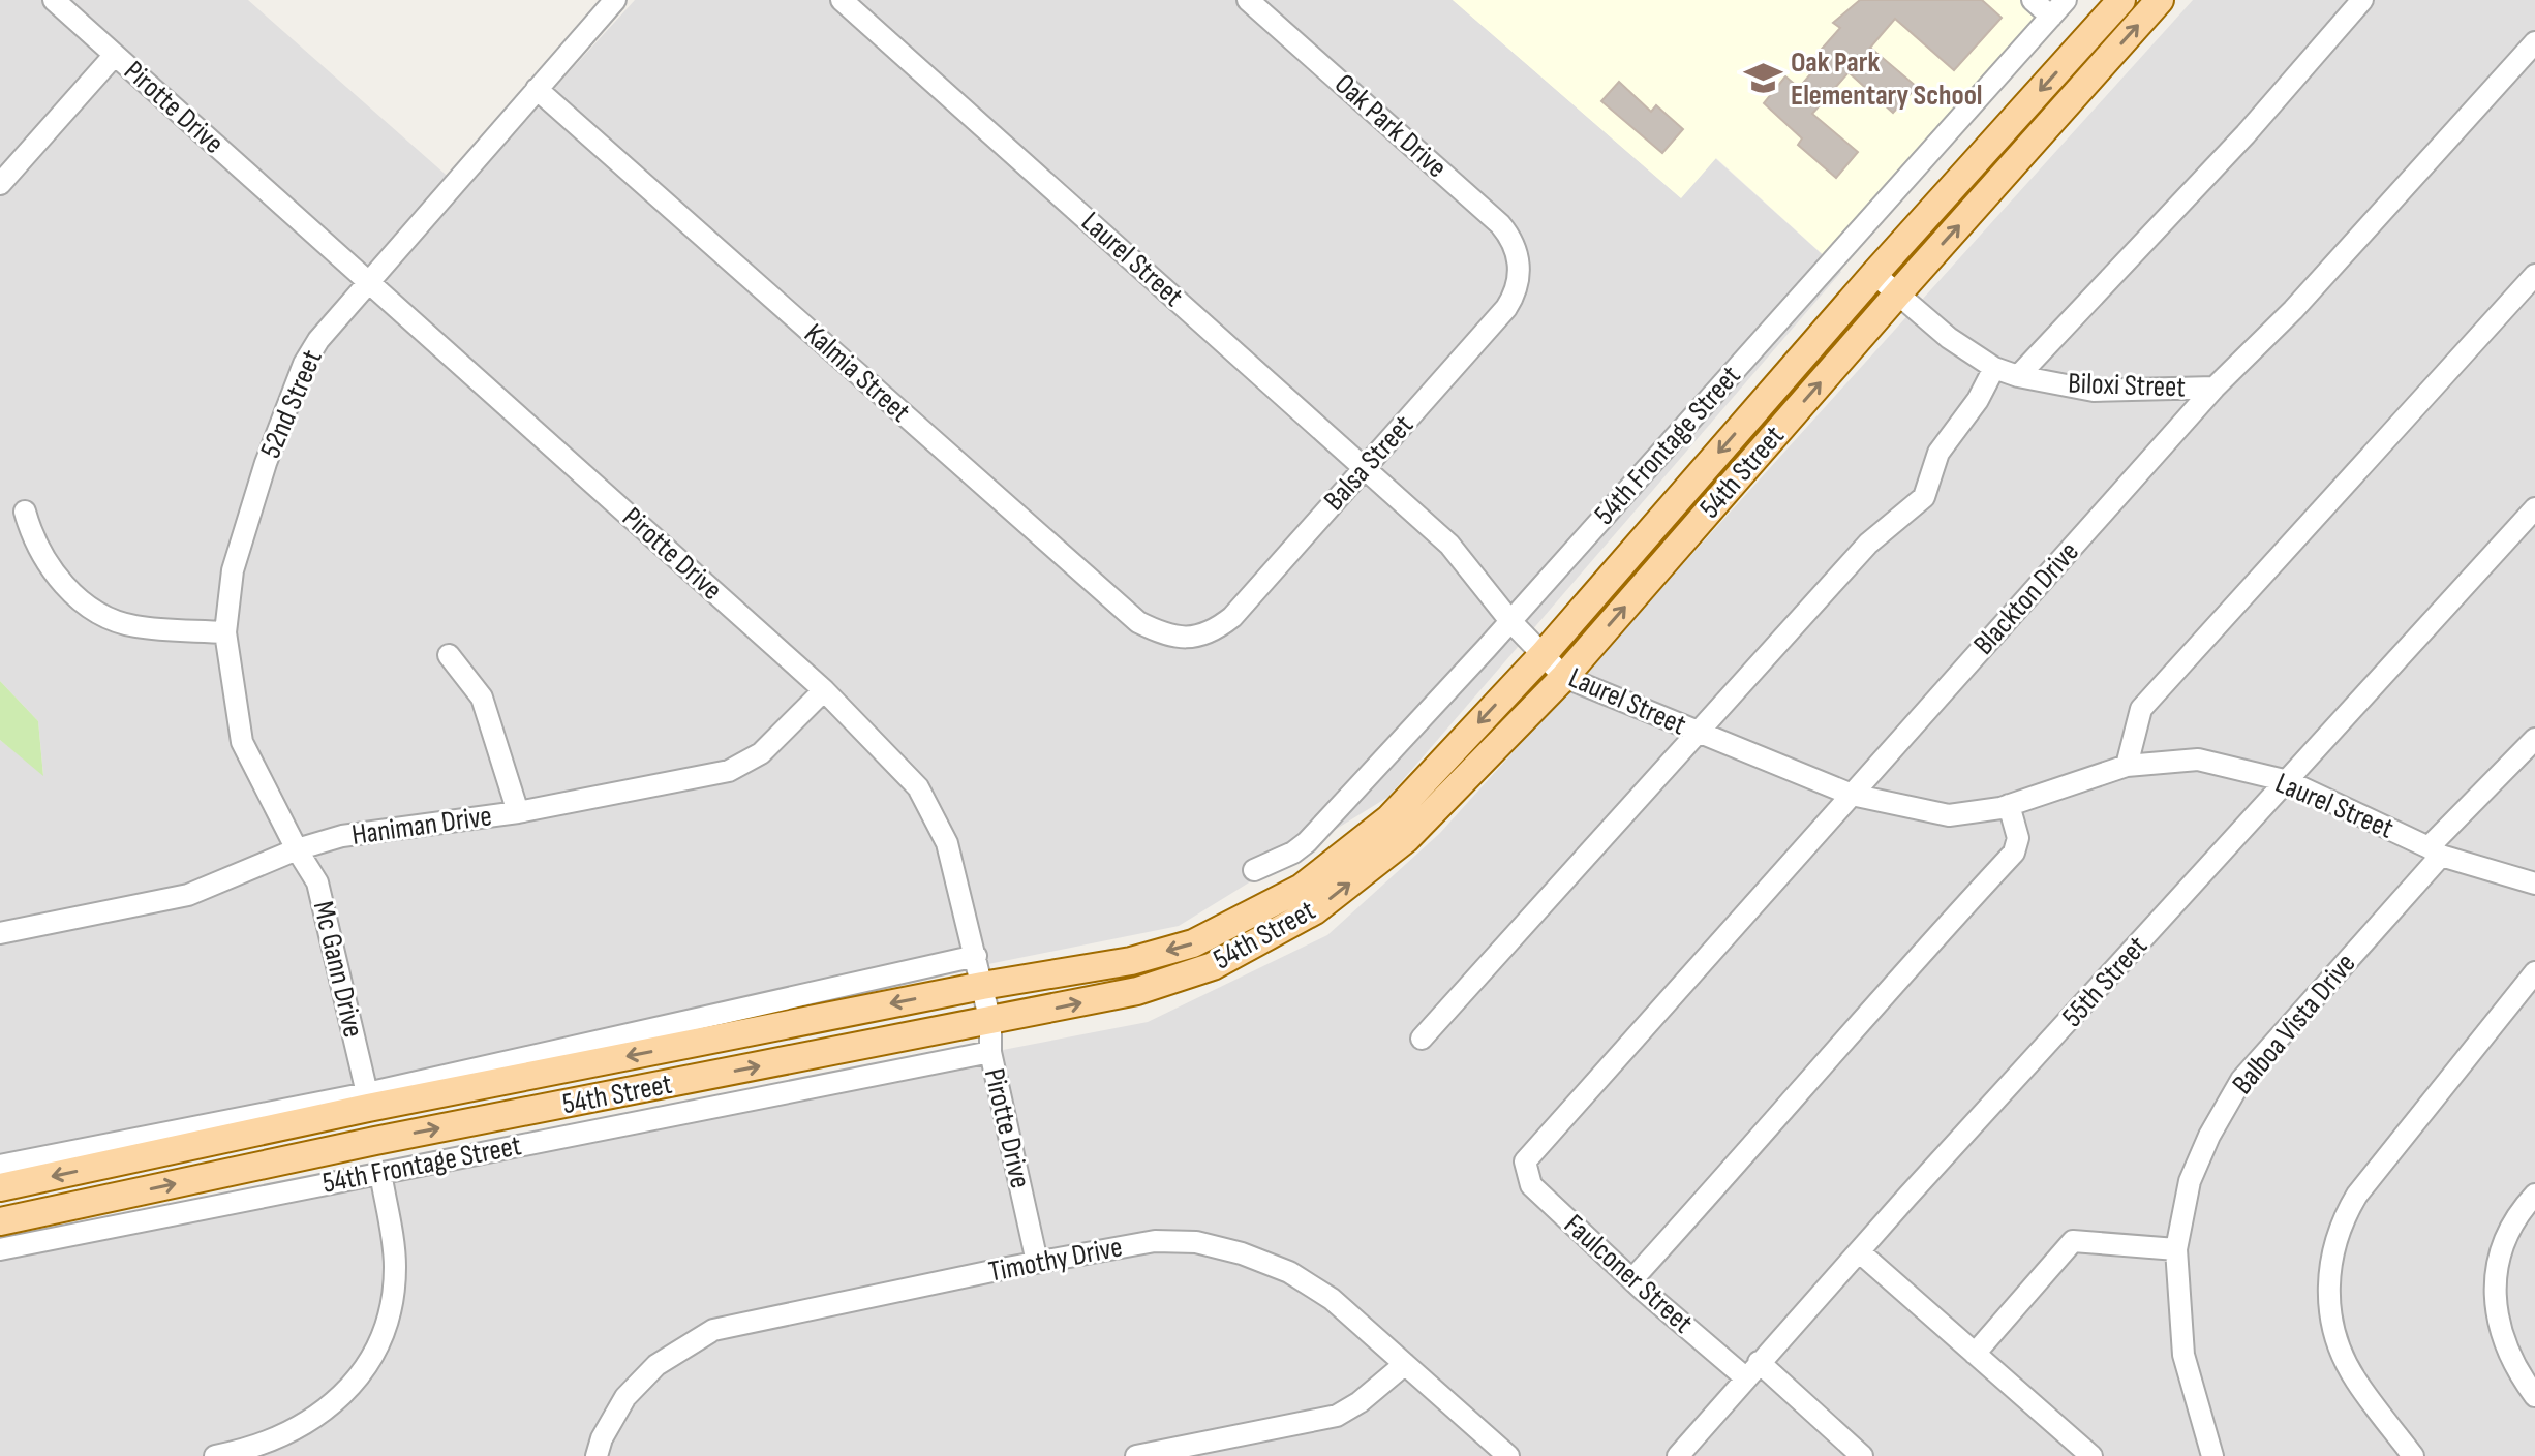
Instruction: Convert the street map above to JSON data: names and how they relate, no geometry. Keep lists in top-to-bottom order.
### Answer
{
  "streets": {
    "main road": ["54th Street"],
    "street": [
      "Pirotte Drive",
      "Oak Park Drive",
      "Laurel Street",
      "Kalmia Street",
      "Biloxi Street",
      "52nd Street",
      "54th Frontage Street",
      "Balsa Street",
      "Blackton Drive",
      "Haniman Drive",
      "Mc Gann Drive",
      "55th Street",
      "Balboa Vista Drive",
      "Timothy Drive",
      "Faulconer Street"
    ]
  },
  "crossings": [
    ["Pirotte Drive", "52nd Street"],
    ["Pirotte Drive", "54th Frontage Street"],
    ["Pirotte Drive", "54th Street"],
    ["Pirotte Drive", "Haniman Drive"],
    ["Pirotte Drive", "Timothy Drive"],
    ["Oak Park Drive", "Balsa Street"],
    ["Laurel Street", "54th Frontage Street"],
    ["Laurel Street", "Balsa Street"],
    ["Laurel Street", "54th Street"],
    ["Laurel Street", "Blackton Drive"],
    ["Laurel Street", "55th Street"],
    ["Laurel Street", "Balboa Vista Drive"],
    ["Kalmia Street", "52nd Street"],
    ["Kalmia Street", "Balsa Street"],
    ["Biloxi Street", "54th Street"],
    ["Biloxi Street", "Blackton Drive"],
    ["52nd Street", "Haniman Drive"],
    ["52nd Street", "Mc Gann Drive"],
    ["Blackton Drive", "Faulconer Street"],
    ["Haniman Drive", "Mc Gann Drive"],
    ["55th Street", "Faulconer Street"]
  ],
  "places": {
    "school or university": ["Oak Park Elementary School"]
  }
}
